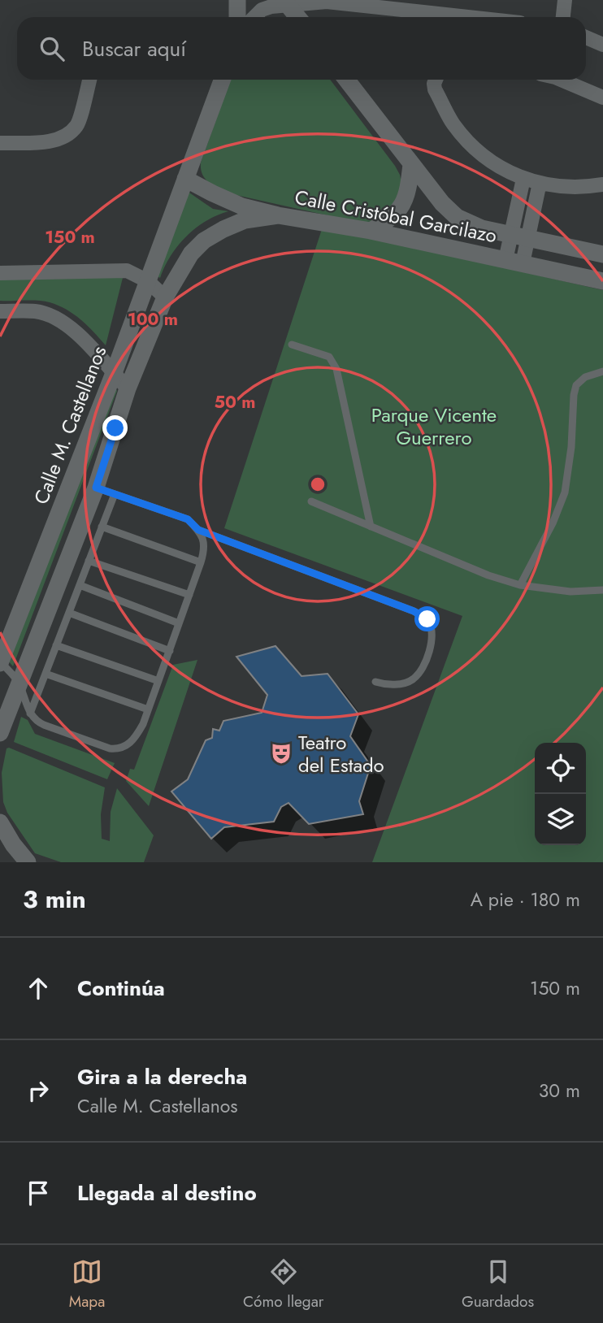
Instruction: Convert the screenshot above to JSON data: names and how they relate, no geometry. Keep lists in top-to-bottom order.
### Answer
{
  "streets": {
    "street": ["Calle Cristóbal Garcilazo", "Calle M. Castellanos"]
  },
  "crossings": [
    ["Calle Cristóbal Garcilazo", "Calle M. Castellanos"]
  ],
  "parks": ["Parque Vicente Guerrero"],
  "places": {
    "theatre": ["Teatro del Estado"]
  },
  "page": {
    "search": "Buscar aquí",
    "heading": ["3 min", "A pie · 180 m"],
    "list": [
      ["Continúa", "150 m"],
      ["Gira a la derecha", "Calle M. Castellanos", "30 m"],
      "Llegada al destino"
    ],
    "nav": ["Mapa", "Cómo llegar", "Guardados"]
  },
  "rings": ["150 m", "100 m", "50 m"]
}
